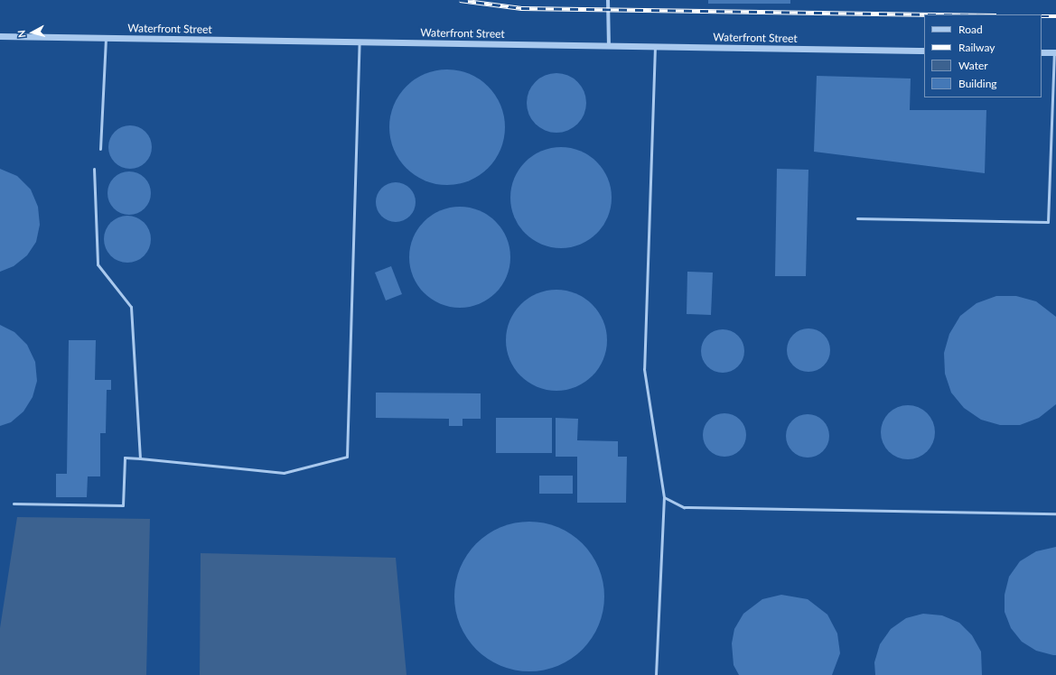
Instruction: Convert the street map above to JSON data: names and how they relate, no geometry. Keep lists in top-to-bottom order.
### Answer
{
  "streets": {
    "street": ["Waterfront Street"]
  },
  "legend": [
    "Road",
    "Railway",
    "Water",
    "Building"
  ],
  "north": "left"
}
